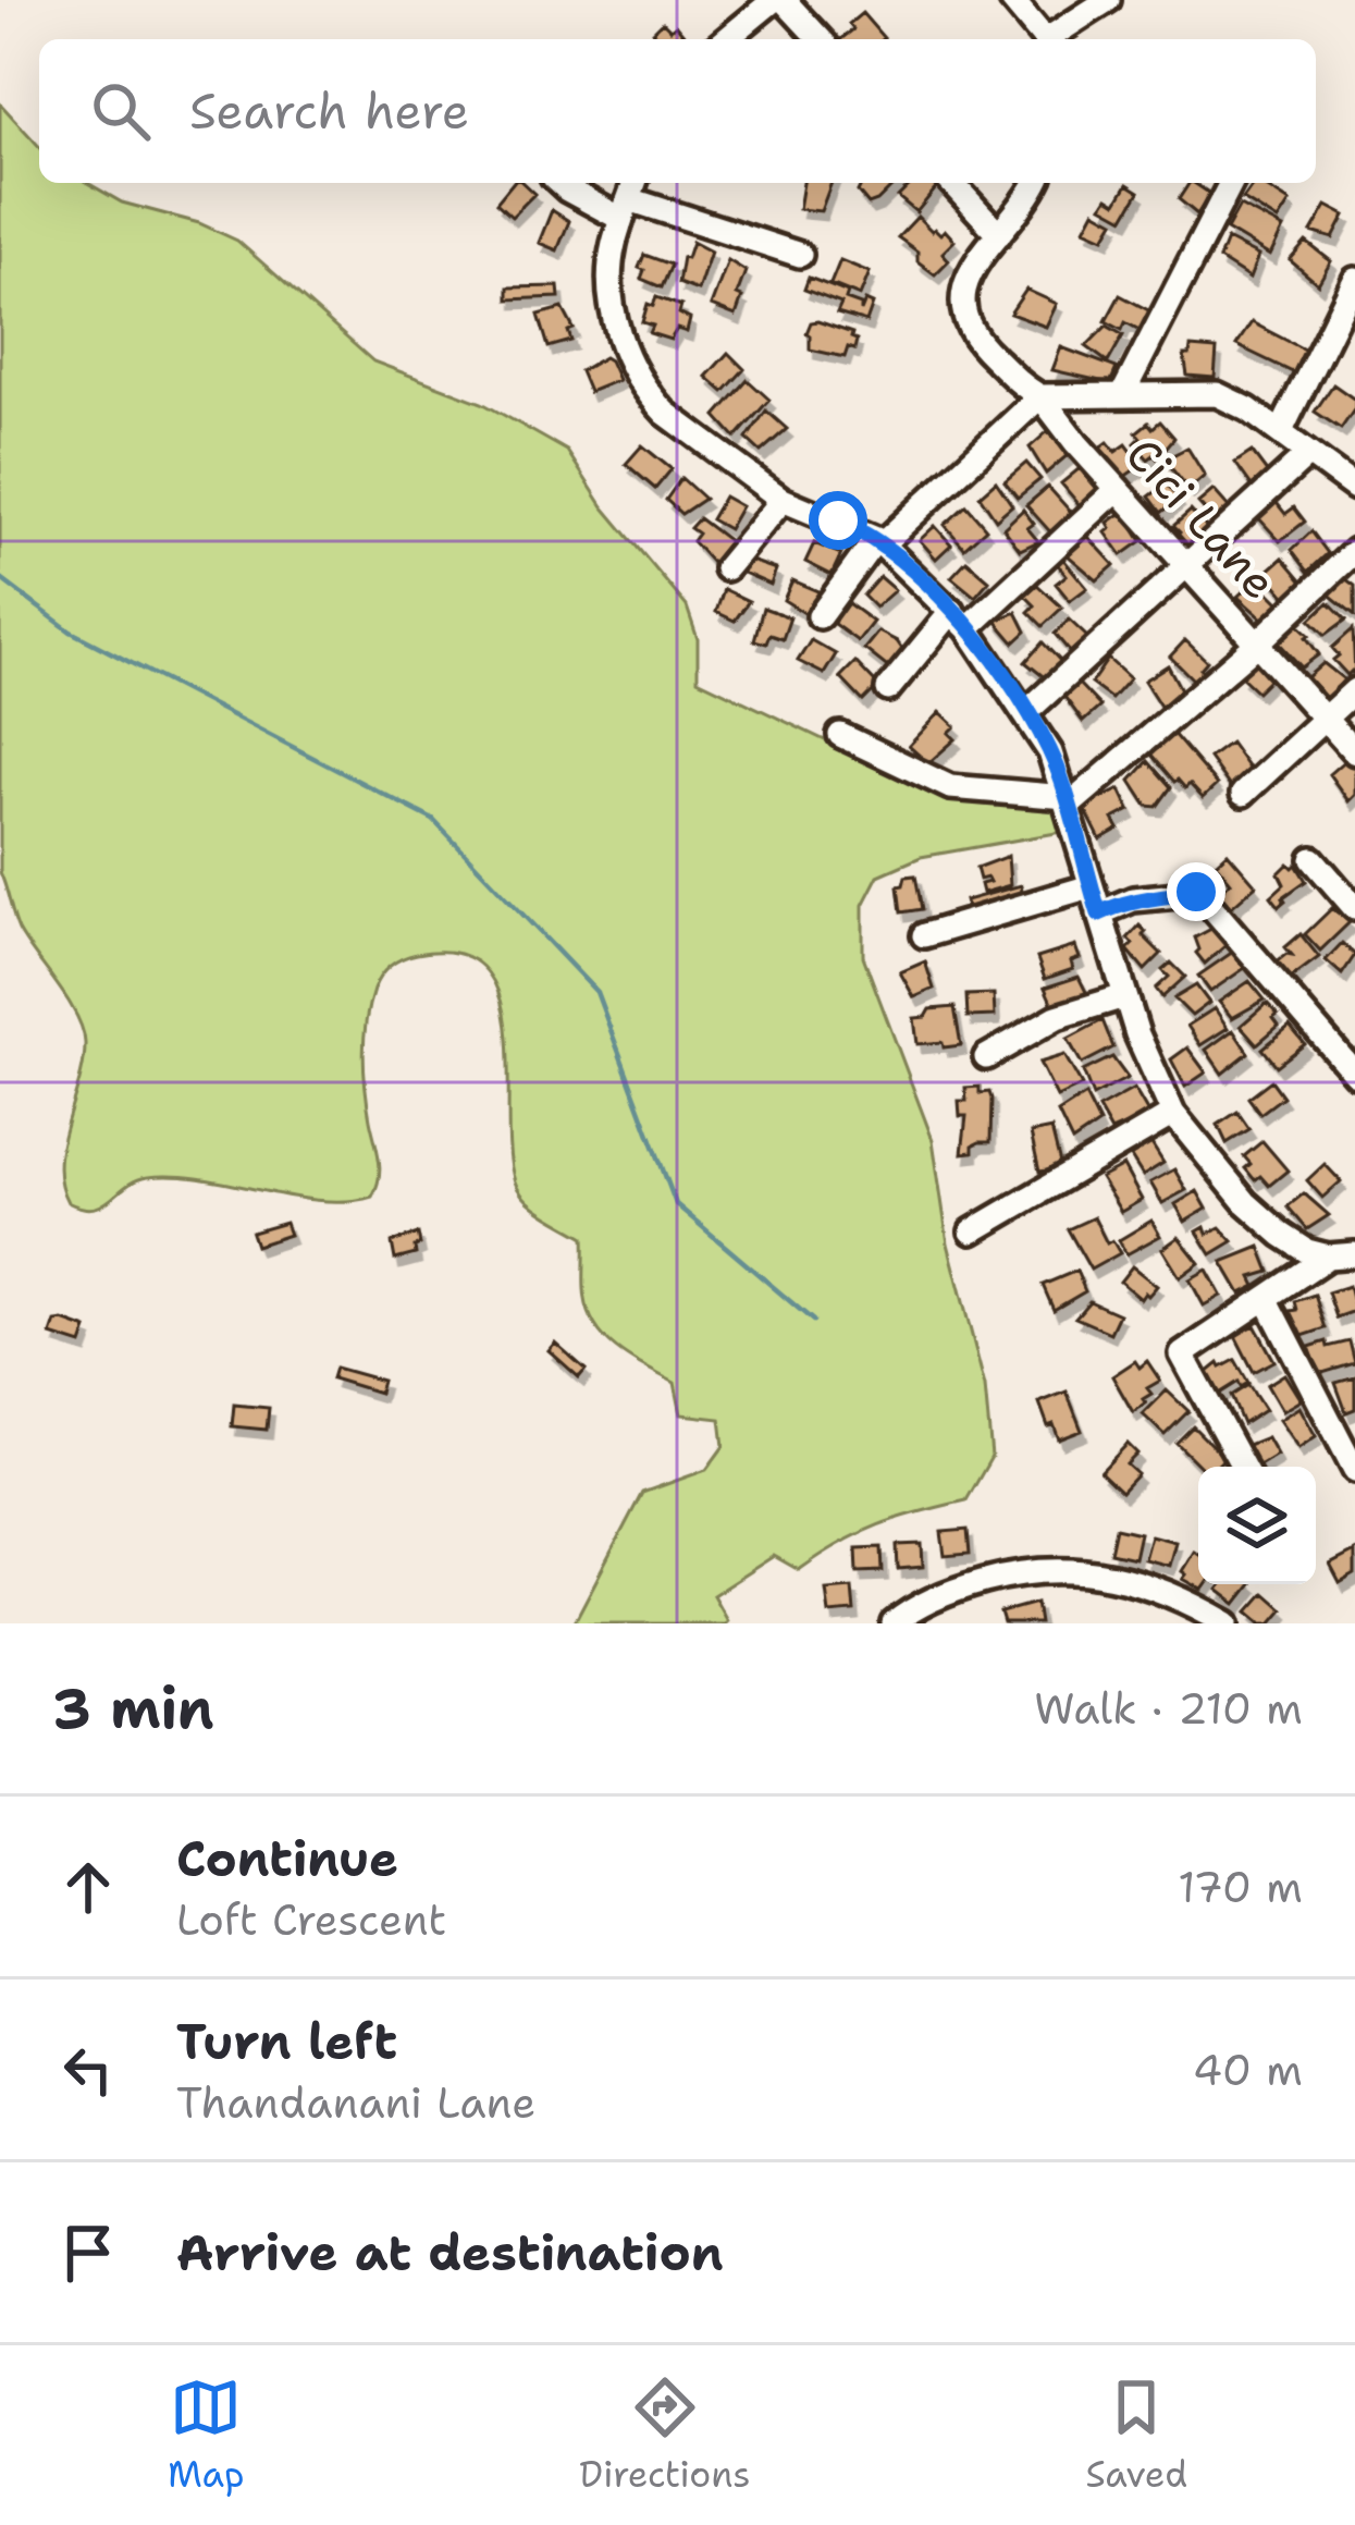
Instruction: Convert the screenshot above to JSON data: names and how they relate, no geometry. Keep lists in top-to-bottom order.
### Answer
{
  "streets": {
    "street": ["Cici Lane"]
  },
  "page": {
    "search": "Search here",
    "heading": ["3 min", "Walk · 210 m"],
    "list": [
      ["Continue", "Loft Crescent", "170 m"],
      ["Turn left", "Thandanani Lane", "40 m"],
      "Arrive at destination"
    ],
    "nav": ["Map", "Directions", "Saved"]
  }
}
